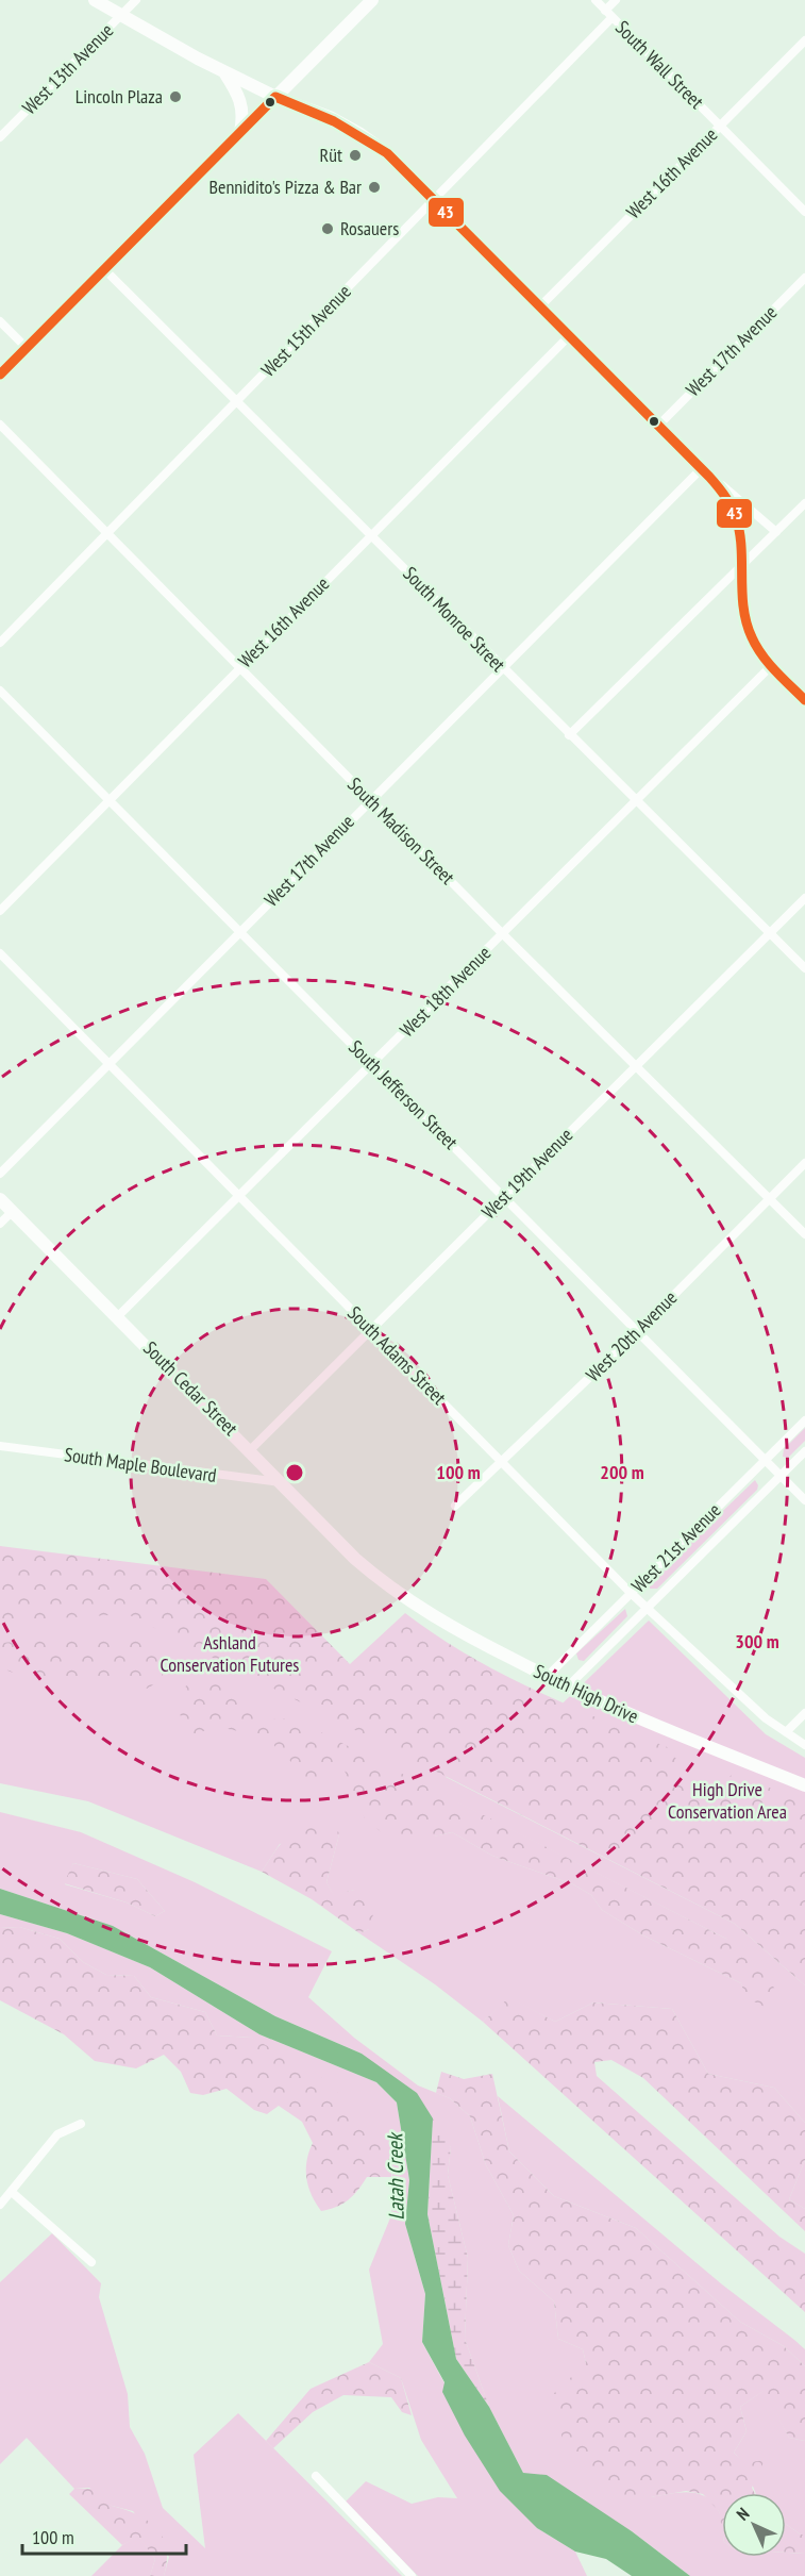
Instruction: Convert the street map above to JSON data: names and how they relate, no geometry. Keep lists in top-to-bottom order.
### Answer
{
  "streets": {
    "street": [
      "South Wall Street",
      "West 13th Avenue",
      "West 16th Avenue",
      "West 15th Avenue",
      "West 17th Avenue",
      "South Monroe Street",
      "South Madison Street",
      "West 18th Avenue",
      "South Jefferson Street",
      "West 19th Avenue",
      "West 20th Avenue",
      "South Adams Street",
      "South Cedar Street",
      "South Maple Boulevard",
      "West 21st Avenue",
      "South High Drive"
    ]
  },
  "crossings": [
    ["South Wall Street", "West 16th Avenue"],
    ["South Wall Street", "West 15th Avenue"],
    ["West 16th Avenue", "South Monroe Street"],
    ["West 16th Avenue", "South Madison Street"],
    ["West 16th Avenue", "South Jefferson Street"],
    ["West 15th Avenue", "South Monroe Street"],
    ["West 15th Avenue", "South Madison Street"],
    ["West 17th Avenue", "South Monroe Street"],
    ["West 17th Avenue", "South Madison Street"],
    ["West 17th Avenue", "South Jefferson Street"],
    ["West 17th Avenue", "South Adams Street"],
    ["South Monroe Street", "West 18th Avenue"],
    ["South Monroe Street", "West 19th Avenue"],
    ["South Madison Street", "West 18th Avenue"],
    ["South Madison Street", "West 19th Avenue"],
    ["South Madison Street", "West 20th Avenue"],
    ["West 18th Avenue", "South Jefferson Street"],
    ["West 18th Avenue", "South Adams Street"],
    ["West 18th Avenue", "South Cedar Street"],
    ["South Jefferson Street", "West 19th Avenue"],
    ["South Jefferson Street", "West 20th Avenue"],
    ["South Jefferson Street", "West 21st Avenue"],
    ["West 19th Avenue", "South Adams Street"],
    ["West 19th Avenue", "South Cedar Street"],
    ["West 20th Avenue", "South Adams Street"],
    ["South Adams Street", "West 21st Avenue"],
    ["South Cedar Street", "South Maple Boulevard"],
    ["South Cedar Street", "South High Drive"],
    ["West 21st Avenue", "South High Drive"]
  ],
  "water": ["Latah Creek"],
  "parks": ["Ashland Conservation Futures", "High Drive Conservation Area"],
  "places": [
    "Lincoln Plaza",
    "Rüt",
    "Bennidito's Pizza & Bar",
    "Rosauers"
  ],
  "lines": ["transit line 43"],
  "scale_bar": "100 m",
  "north": "top left",
  "rings": ["100 m", "200 m", "300 m"]
}
